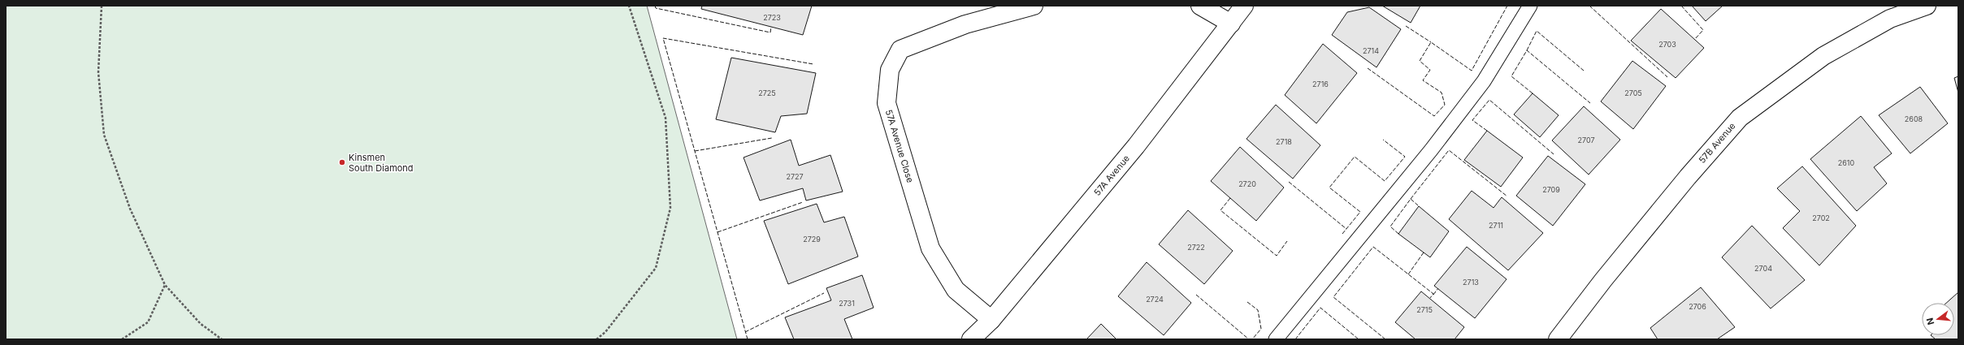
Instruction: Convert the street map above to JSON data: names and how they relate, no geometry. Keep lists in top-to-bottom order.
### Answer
{
  "streets": {
    "street": ["57B Avenue", "57A Avenue Close", "57A Avenue"]
  },
  "crossings": [
    ["57A Avenue Close", "57A Avenue"]
  ],
  "places": ["Kinsmen South Diamond"],
  "house_numbers": [
    "2723",
    "2703",
    "2714",
    "2716",
    "2725",
    "2705",
    "2608",
    "2707",
    "2718",
    "2610",
    "2727",
    "2720",
    "2709",
    "2702",
    "2711",
    "2729",
    "2722",
    "2704",
    "2713",
    "2724",
    "2731",
    "2706",
    "2715"
  ],
  "north": "left"
}
